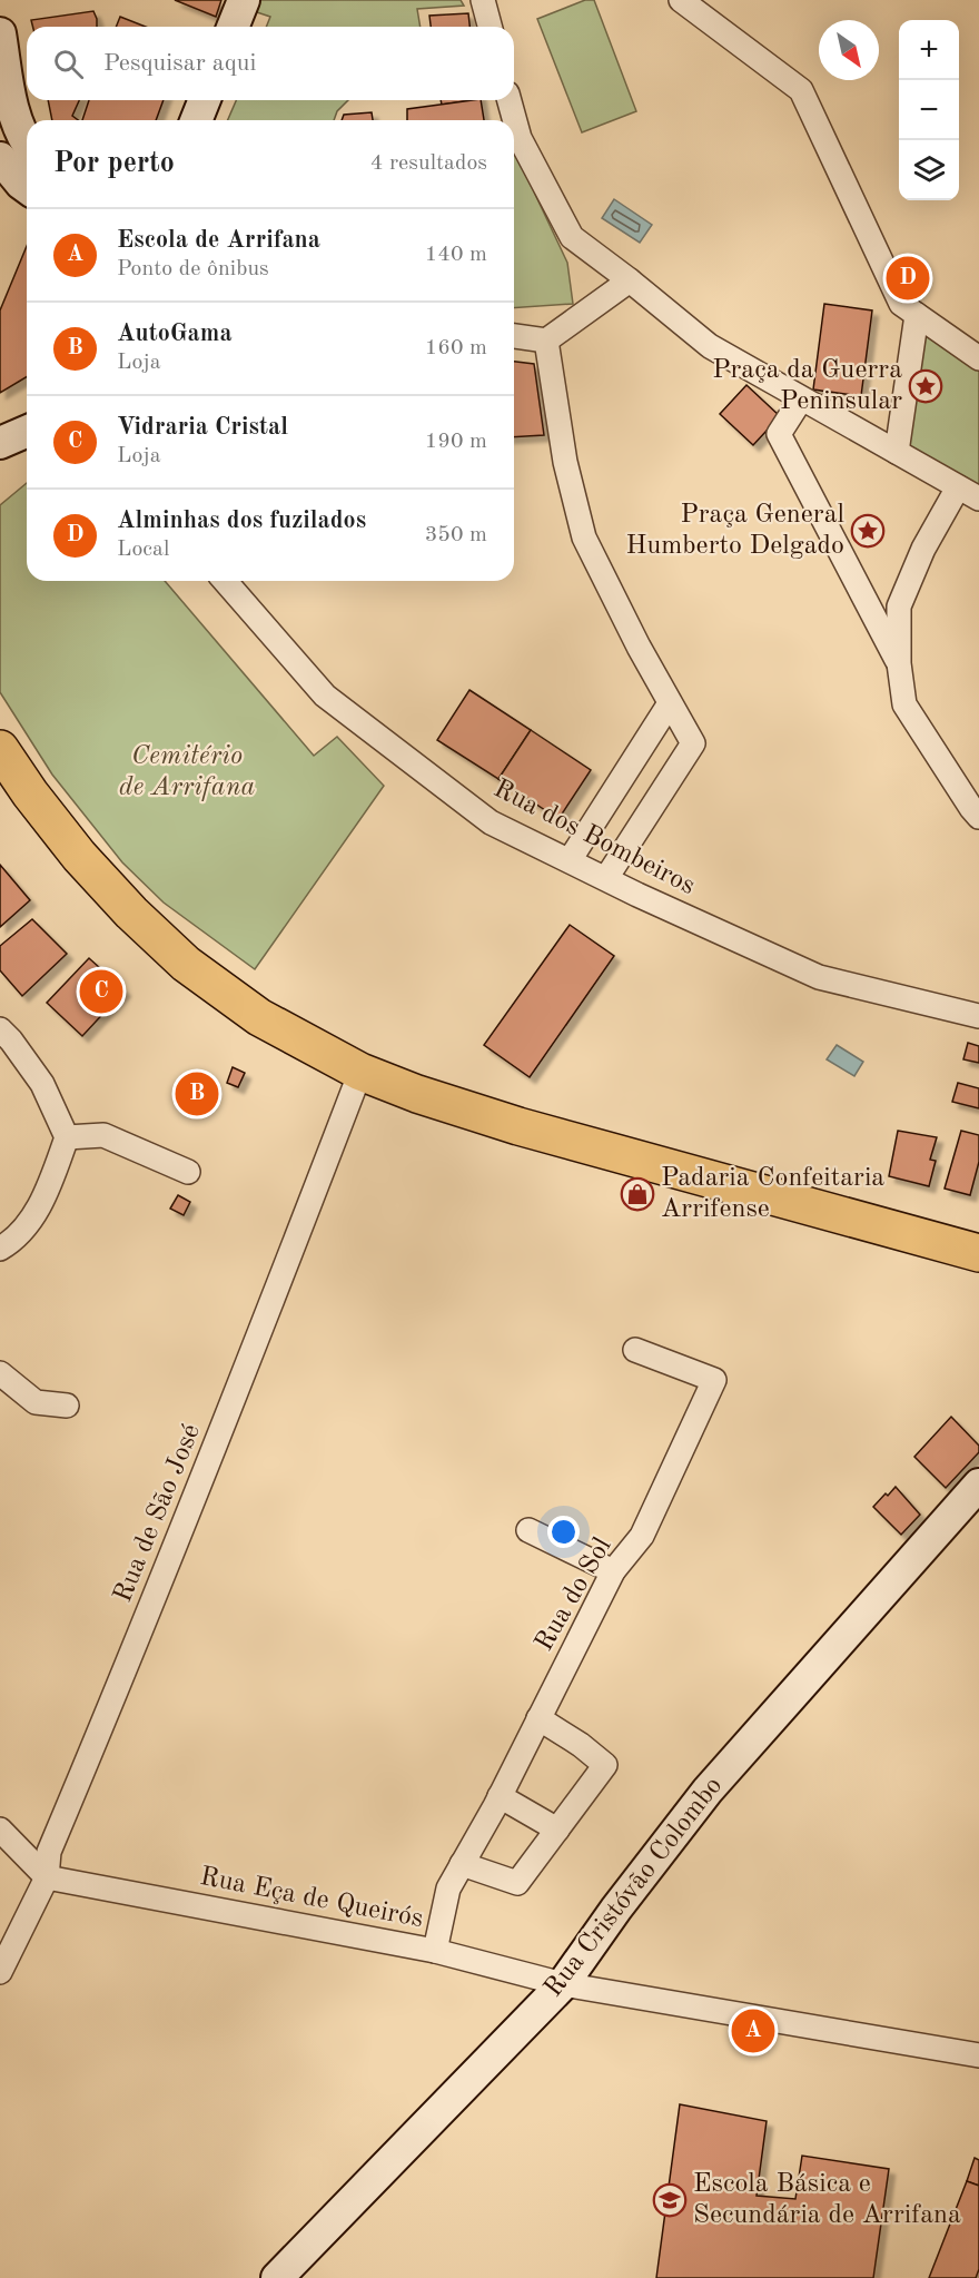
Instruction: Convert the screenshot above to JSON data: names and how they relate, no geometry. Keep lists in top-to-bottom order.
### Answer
{
  "streets": {
    "main road": ["Rua Cristóvão Colombo"],
    "street": [
      "Rua dos Bombeiros",
      "Rua de São José",
      "Rua do Sol",
      "Rua Eça de Queirós"
    ]
  },
  "crossings": [
    ["Rua de São José", "Rua Eça de Queirós"],
    ["Rua do Sol", "Rua Eça de Queirós"],
    ["Rua Cristóvão Colombo", "Rua Eça de Queirós"]
  ],
  "parks": ["Cemitério de Arrifana"],
  "places": {
    "place": ["Praça da Guerra Peninsular", "Praça General Humberto Delgado"],
    "shop": ["Padaria Confeitaria Arrifense"],
    "school or university": ["Escola Básica e Secundária de Arrifana"]
  },
  "north": "bottom right",
  "page": {
    "map_buttons": ["+", "−"],
    "search": "Pesquisar aqui",
    "heading": ["Por perto", "4 resultados"],
    "list": [
      {
        "mark": "A",
        "name": "Escola de Arrifana",
        "note": "Ponto de ônibus",
        "value": "140 m"
      },
      {
        "mark": "B",
        "name": "AutoGama",
        "note": "Loja",
        "value": "160 m"
      },
      {
        "mark": "C",
        "name": "Vidraria Cristal",
        "note": "Loja",
        "value": "190 m"
      },
      {
        "mark": "D",
        "name": "Alminhas dos fuzilados",
        "note": "Local",
        "value": "350 m"
      }
    ],
    "pins": [
      "D",
      "C",
      "B",
      "A"
    ]
  }
}
